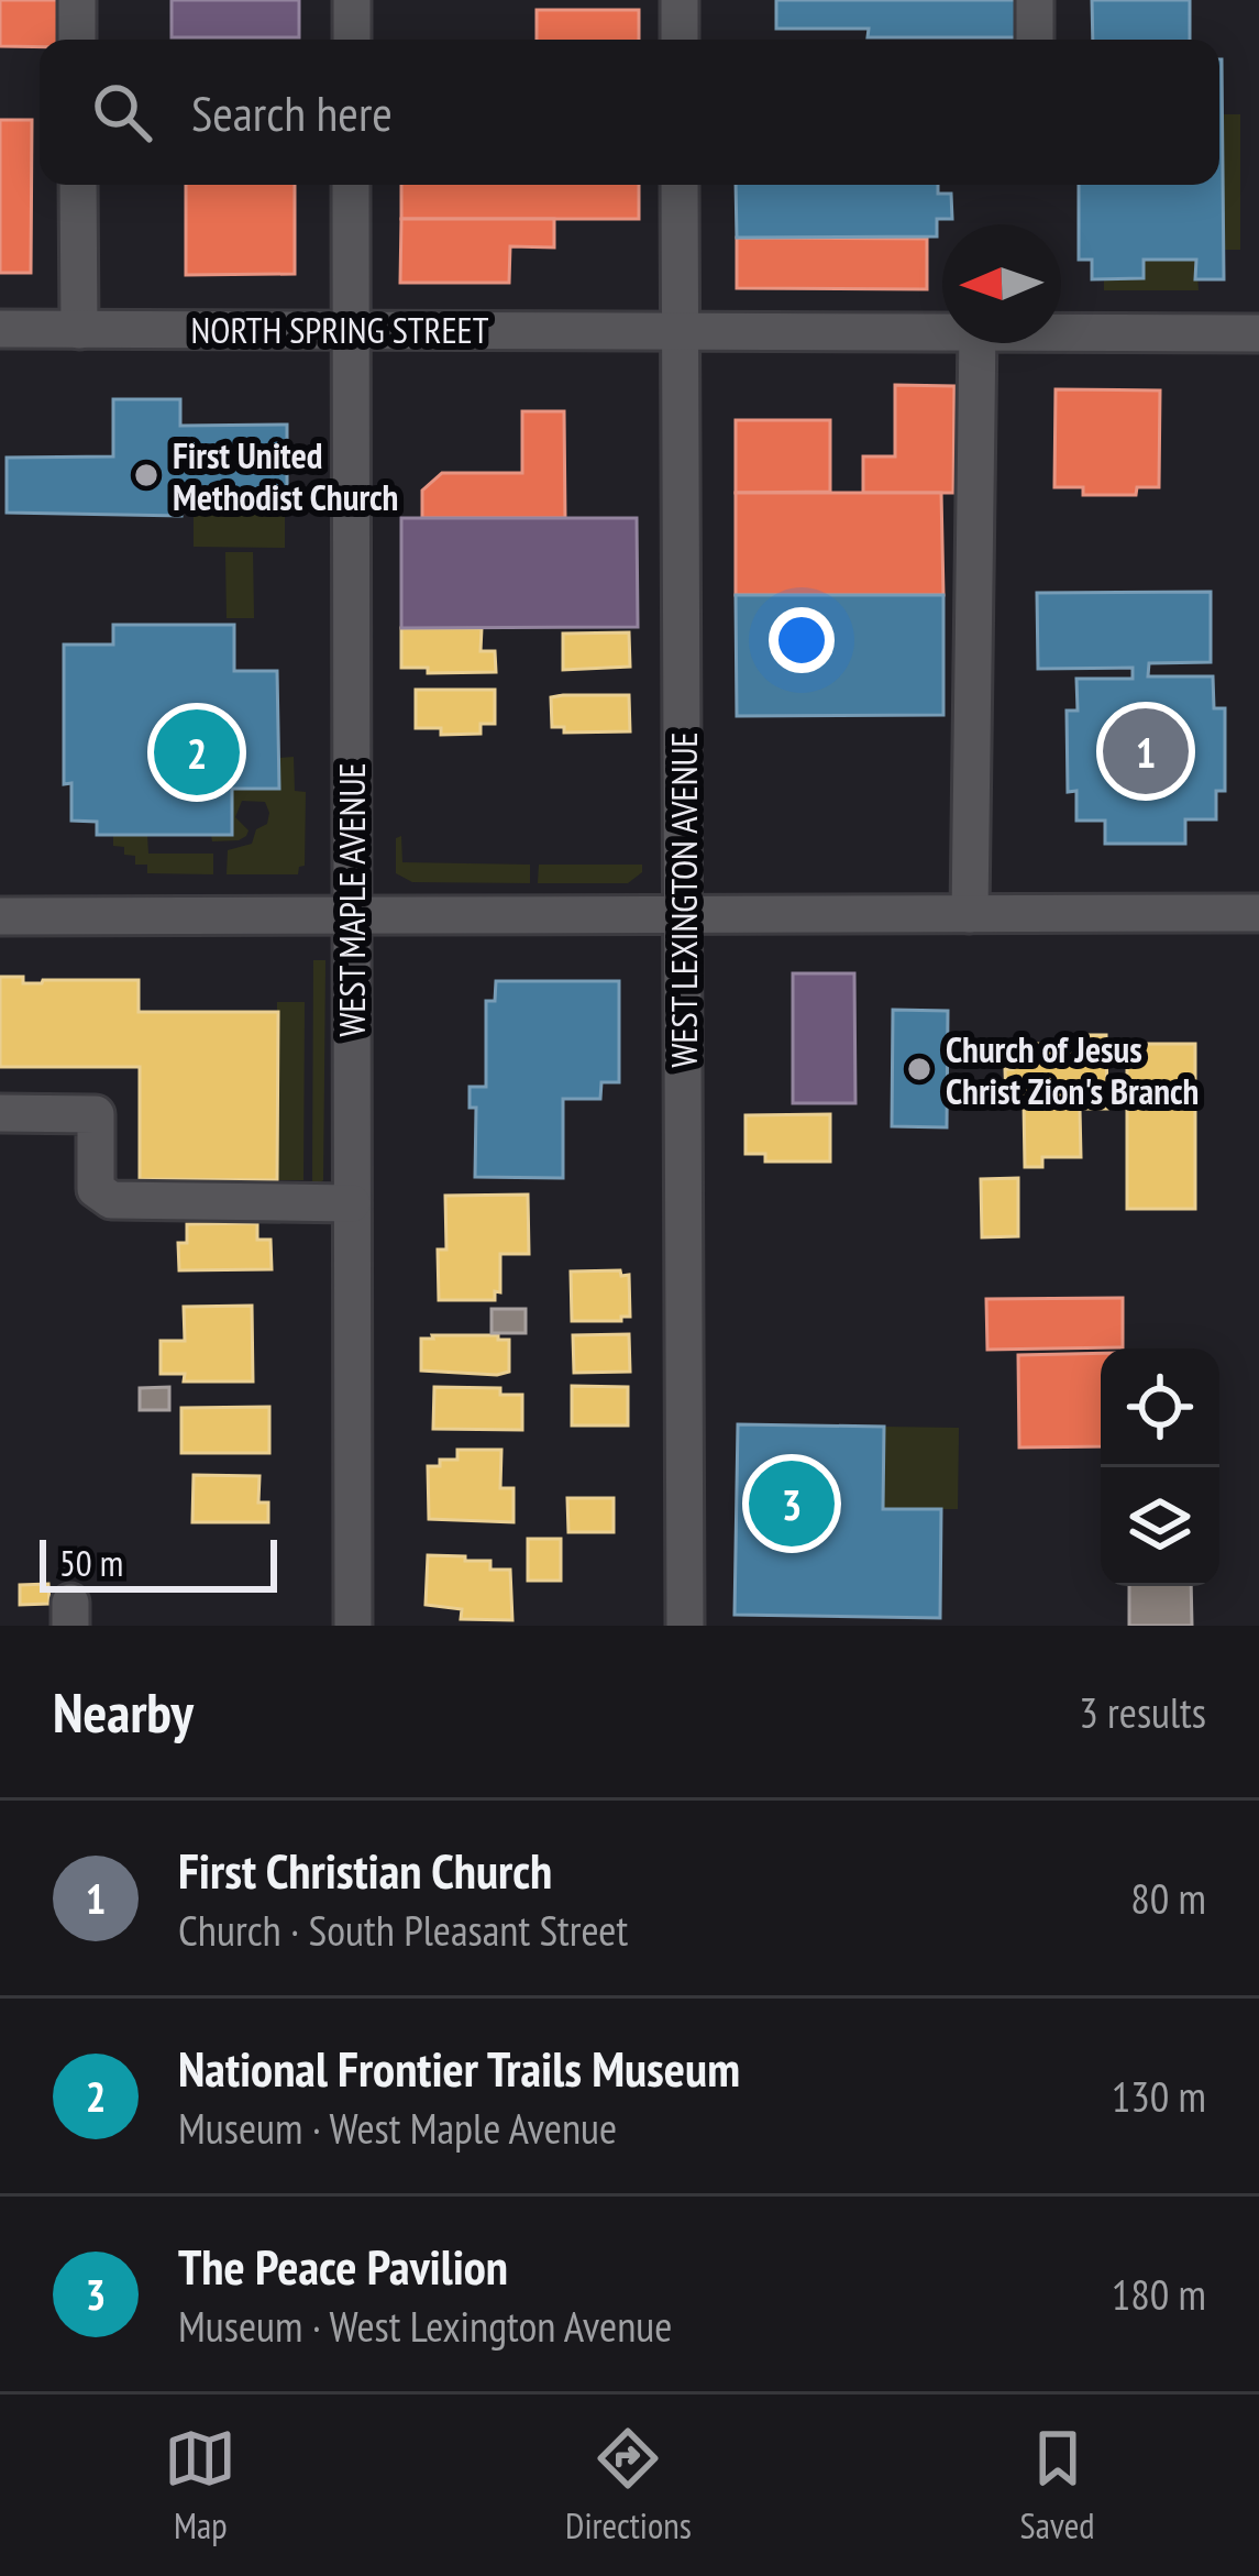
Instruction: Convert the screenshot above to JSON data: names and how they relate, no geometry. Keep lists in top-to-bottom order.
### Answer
{
  "streets": {
    "street": ["NORTH SPRING STREET", "WEST MAPLE AVENUE", "WEST LEXINGTON AVENUE"]
  },
  "crossings": [
    ["NORTH SPRING STREET", "WEST MAPLE AVENUE"],
    ["NORTH SPRING STREET", "WEST LEXINGTON AVENUE"]
  ],
  "places": ["First United Methodist Church", "Church of Jesus Christ Zion's Branch"],
  "scale_bar": "50 m",
  "north": "left",
  "page": {
    "search": "Search here",
    "pins": ["1", "2", "3"],
    "scale": "50 m",
    "heading": ["Nearby", "3 results"],
    "list": [
      {
        "mark": "1",
        "name": "First Christian Church",
        "note": "Church · South Pleasant Street",
        "value": "80 m"
      },
      {
        "mark": "2",
        "name": "National Frontier Trails Museum",
        "note": "Museum · West Maple Avenue",
        "value": "130 m"
      },
      {
        "mark": "3",
        "name": "The Peace Pavilion",
        "note": "Museum · West Lexington Avenue",
        "value": "180 m"
      }
    ],
    "nav": ["Map", "Directions", "Saved"]
  }
}
